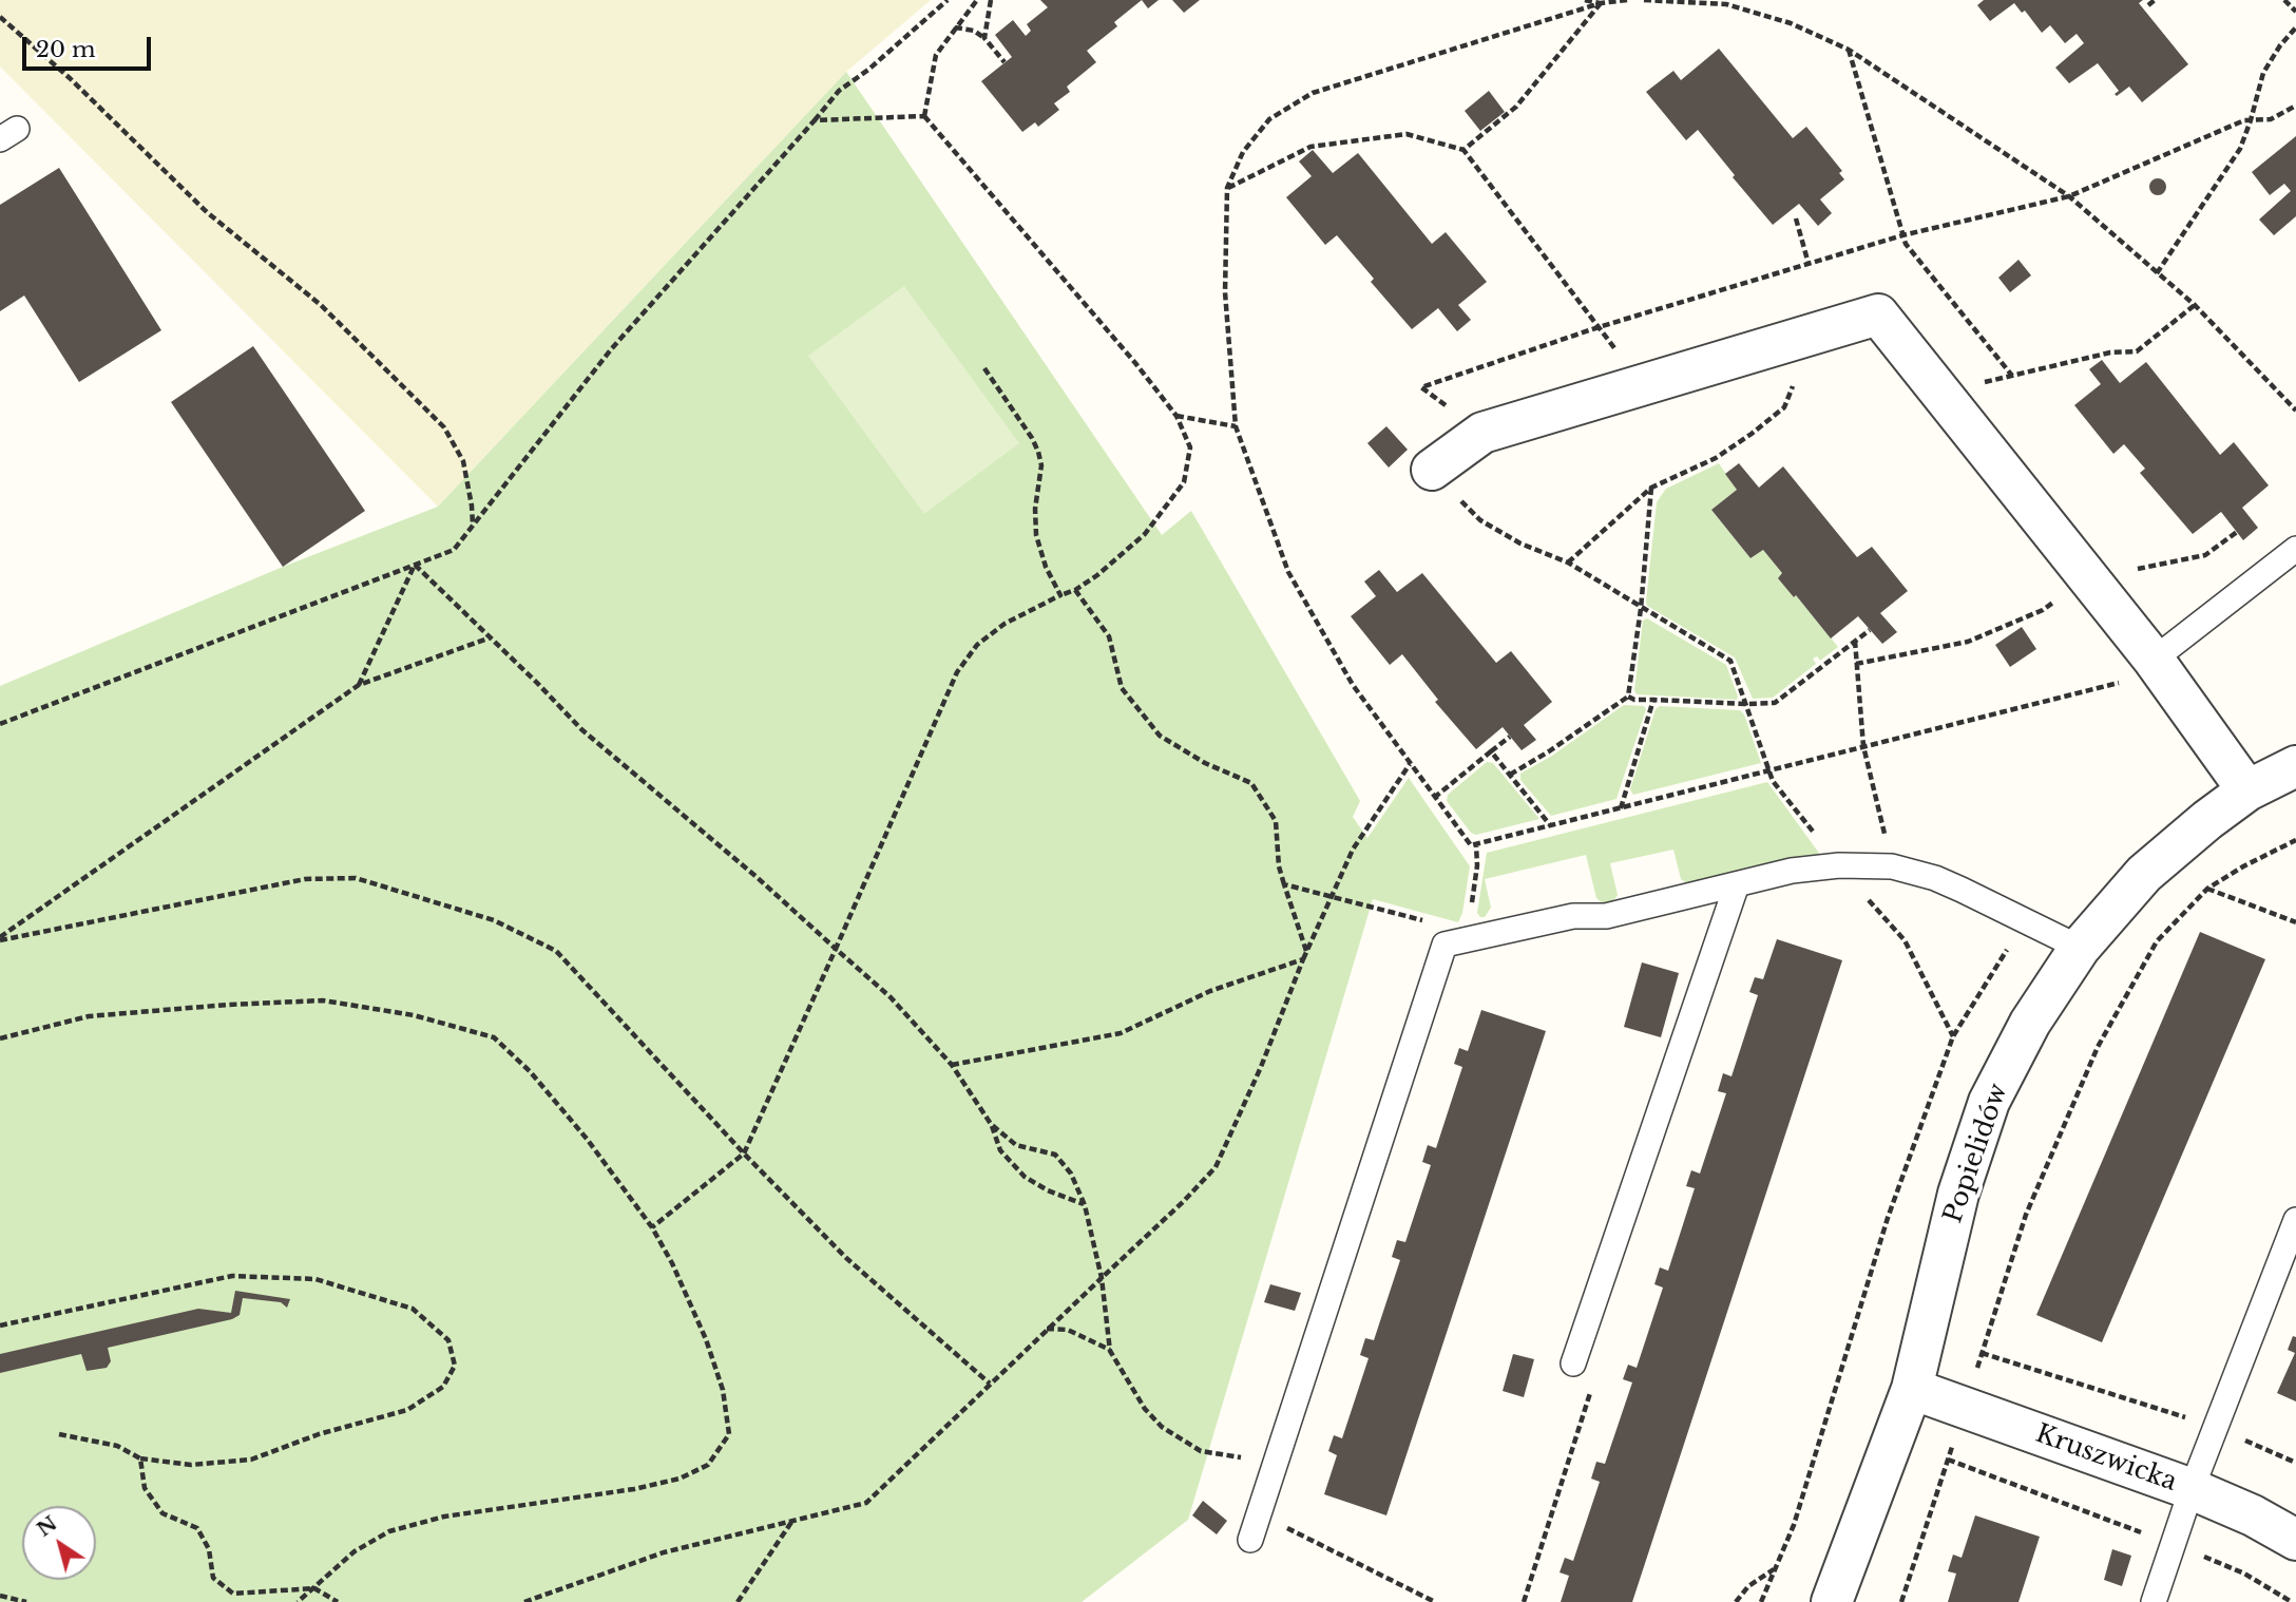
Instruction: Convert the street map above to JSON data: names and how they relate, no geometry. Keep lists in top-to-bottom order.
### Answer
{
  "streets": {
    "street": ["Popielidów", "Kruszwicka"]
  },
  "crossings": [
    ["Popielidów", "Kruszwicka"]
  ],
  "scale_bar": "20 m",
  "north": "top left"
}
